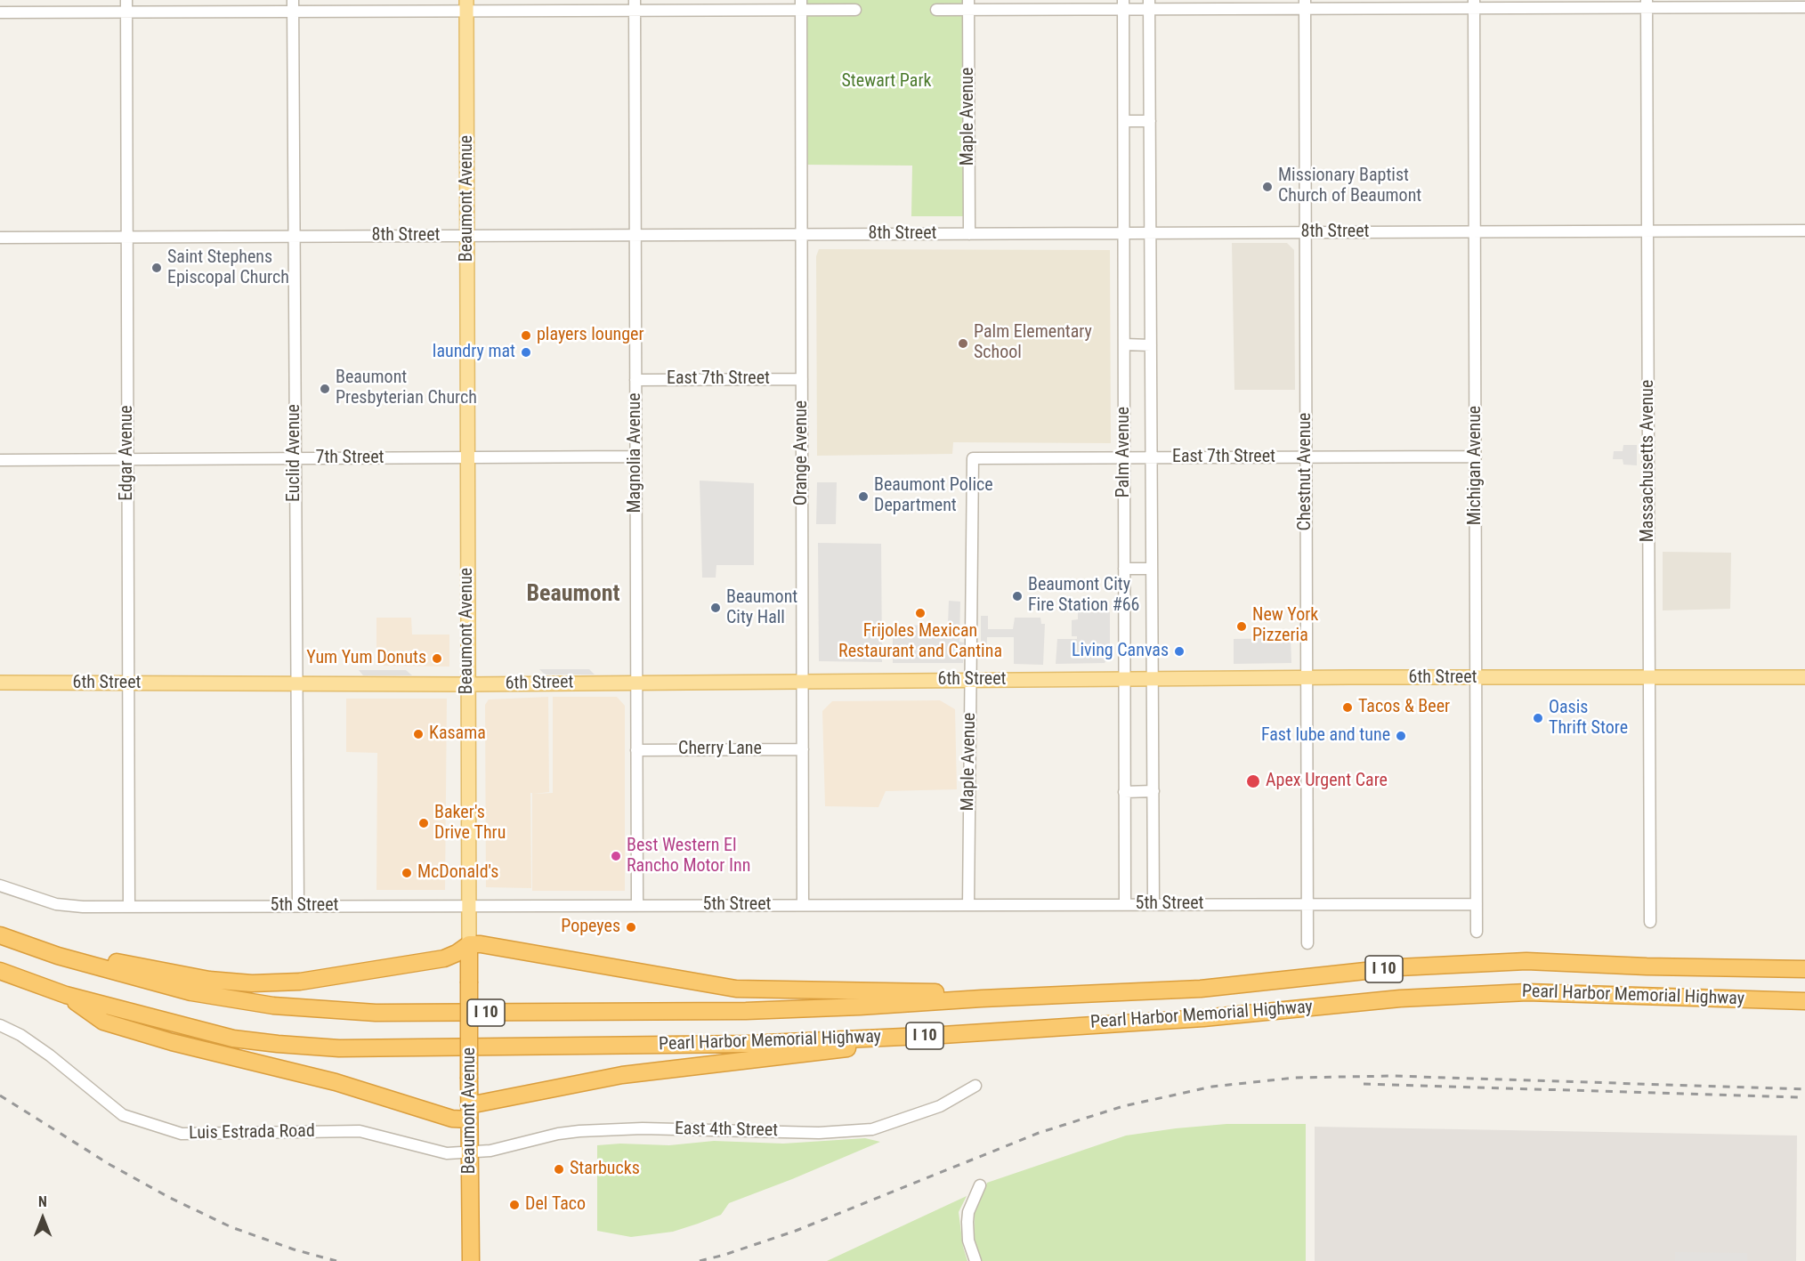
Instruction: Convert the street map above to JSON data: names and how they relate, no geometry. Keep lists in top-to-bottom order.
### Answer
{
  "streets": {
    "highway": ["Beaumont Avenue", "I 10", "Pearl Harbor Memorial Highway"],
    "main road": ["6th Street"],
    "street": [
      "Maple Avenue",
      "8th Street",
      "East 7th Street",
      "Palm Avenue",
      "Edgar Avenue",
      "Euclid Avenue",
      "Magnolia Avenue",
      "Orange Avenue",
      "7th Street",
      "Massachusetts Avenue",
      "Michigan Avenue",
      "Chestnut Avenue",
      "Cherry Lane",
      "5th Street",
      "East 4th Street",
      "Luis Estrada Road"
    ]
  },
  "crossings": [
    ["Maple Avenue", "8th Street"],
    ["Maple Avenue", "East 7th Street"],
    ["Maple Avenue", "6th Street"],
    ["Maple Avenue", "5th Street"],
    ["Beaumont Avenue", "8th Street"],
    ["Beaumont Avenue", "7th Street"],
    ["Beaumont Avenue", "6th Street"],
    ["Beaumont Avenue", "5th Street"],
    ["Beaumont Avenue", "East 4th Street"],
    ["Beaumont Avenue", "Luis Estrada Road"],
    ["8th Street", "Palm Avenue"],
    ["8th Street", "Edgar Avenue"],
    ["8th Street", "Euclid Avenue"],
    ["8th Street", "Magnolia Avenue"],
    ["8th Street", "Orange Avenue"],
    ["8th Street", "Massachusetts Avenue"],
    ["8th Street", "Michigan Avenue"],
    ["8th Street", "Chestnut Avenue"],
    ["East 7th Street", "Palm Avenue"],
    ["East 7th Street", "Magnolia Avenue"],
    ["East 7th Street", "Orange Avenue"],
    ["East 7th Street", "Michigan Avenue"],
    ["East 7th Street", "Chestnut Avenue"],
    ["Palm Avenue", "6th Street"],
    ["Palm Avenue", "5th Street"],
    ["Edgar Avenue", "7th Street"],
    ["Edgar Avenue", "6th Street"],
    ["Edgar Avenue", "5th Street"],
    ["Euclid Avenue", "7th Street"],
    ["Euclid Avenue", "6th Street"],
    ["Euclid Avenue", "5th Street"],
    ["Magnolia Avenue", "7th Street"],
    ["Magnolia Avenue", "6th Street"],
    ["Magnolia Avenue", "Cherry Lane"],
    ["Magnolia Avenue", "5th Street"],
    ["Orange Avenue", "6th Street"],
    ["Orange Avenue", "Cherry Lane"],
    ["Orange Avenue", "5th Street"],
    ["Massachusetts Avenue", "6th Street"],
    ["Michigan Avenue", "6th Street"],
    ["Michigan Avenue", "5th Street"],
    ["Chestnut Avenue", "6th Street"],
    ["Chestnut Avenue", "5th Street"],
    ["East 4th Street", "Luis Estrada Road"]
  ],
  "districts": ["Beaumont"],
  "parks": ["Stewart Park"],
  "places": [
    "Missionary Baptist Church of Beaumont",
    "Saint Stephens Episcopal Church",
    "players lounger",
    "Palm Elementary School",
    "laundry mat",
    "Beaumont Presbyterian Church",
    "Beaumont Police Department",
    "Beaumont City Fire Station #66",
    "Beaumont City Hall",
    "Frijoles Mexican Restaurant and Cantina",
    "New York Pizzeria",
    "Living Canvas",
    "Yum Yum Donuts",
    "Tacos & Beer",
    "Oasis Thrift Store",
    "Kasama",
    "Fast lube and tune",
    "Apex Urgent Care",
    "Baker's Drive Thru",
    "Best Western El Rancho Motor Inn",
    "McDonald's",
    "Popeyes",
    "Starbucks",
    "Del Taco"
  ],
  "north": "top"
}
